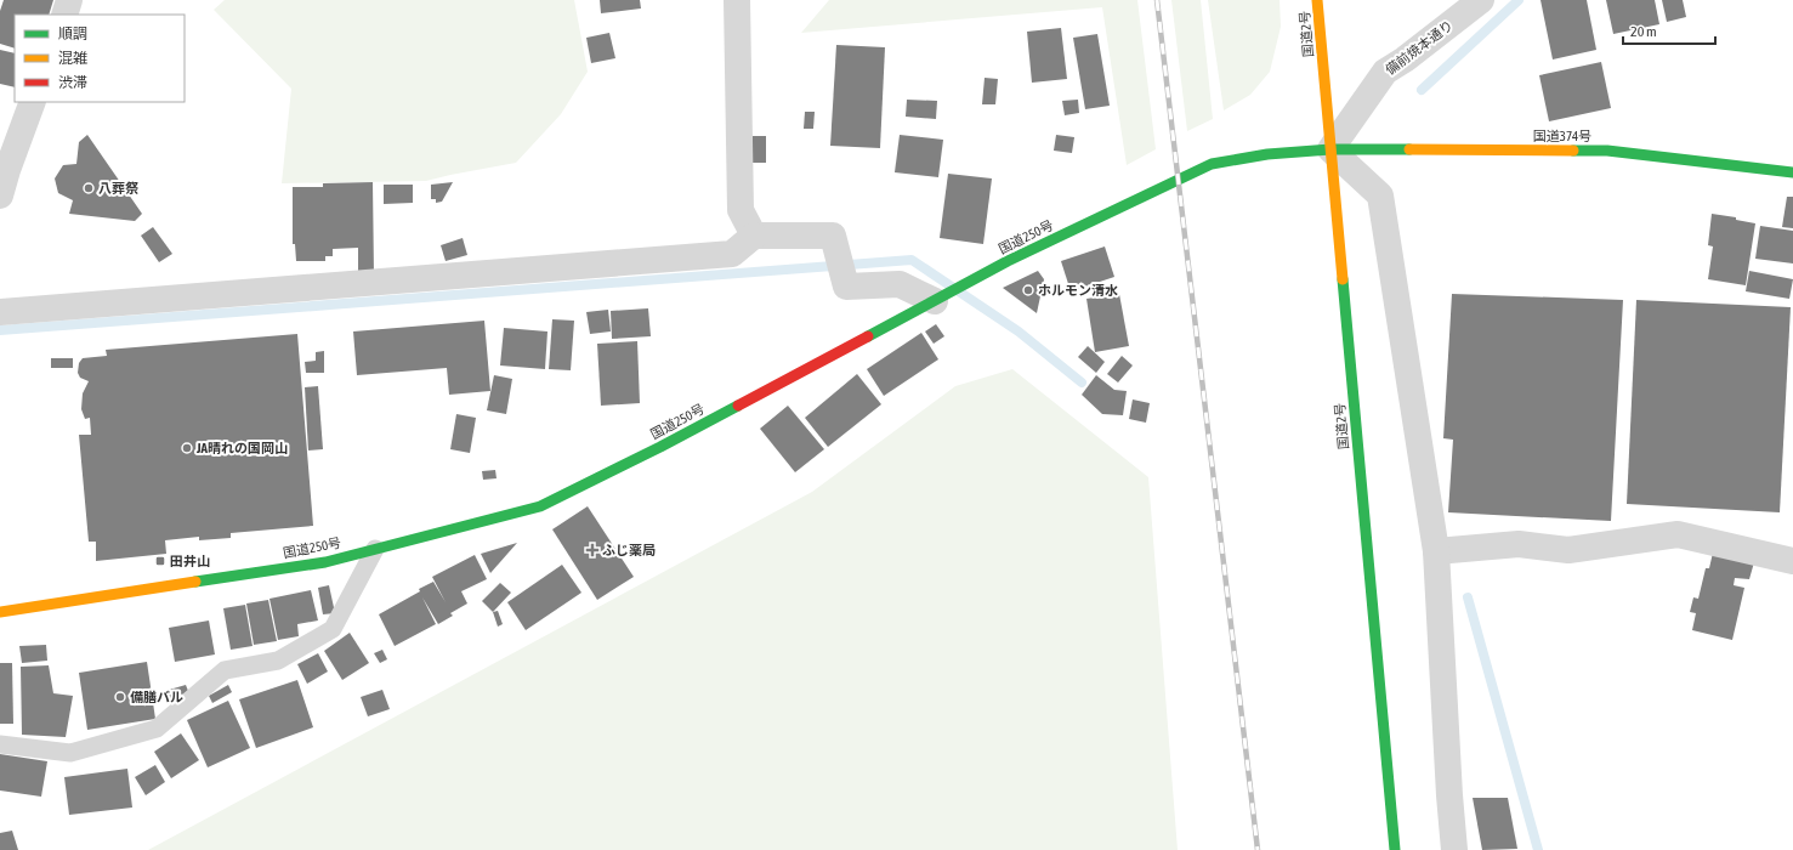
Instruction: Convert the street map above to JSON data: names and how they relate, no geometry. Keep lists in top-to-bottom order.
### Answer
{
  "streets": {
    "highway": ["国道2号", "国道374号", "国道250号"],
    "street": ["備前焼本通り"]
  },
  "crossings": [
    ["国道2号", "備前焼本通り"],
    ["国道2号", "国道374号"],
    ["国道2号", "国道250号"],
    ["備前焼本通り", "国道374号"],
    ["備前焼本通り", "国道250号"],
    ["国道374号", "国道250号"]
  ],
  "places": {
    "other": [
      "八葬祭",
      "ホルモン清水",
      "JA晴れの国岡山",
      "備膳バル"
    ],
    "health": ["ふじ薬局"],
    "transit": ["田井山"]
  },
  "legend": ["順調", "混雑", "渋滞"],
  "scale_bar": "20 m"
}
